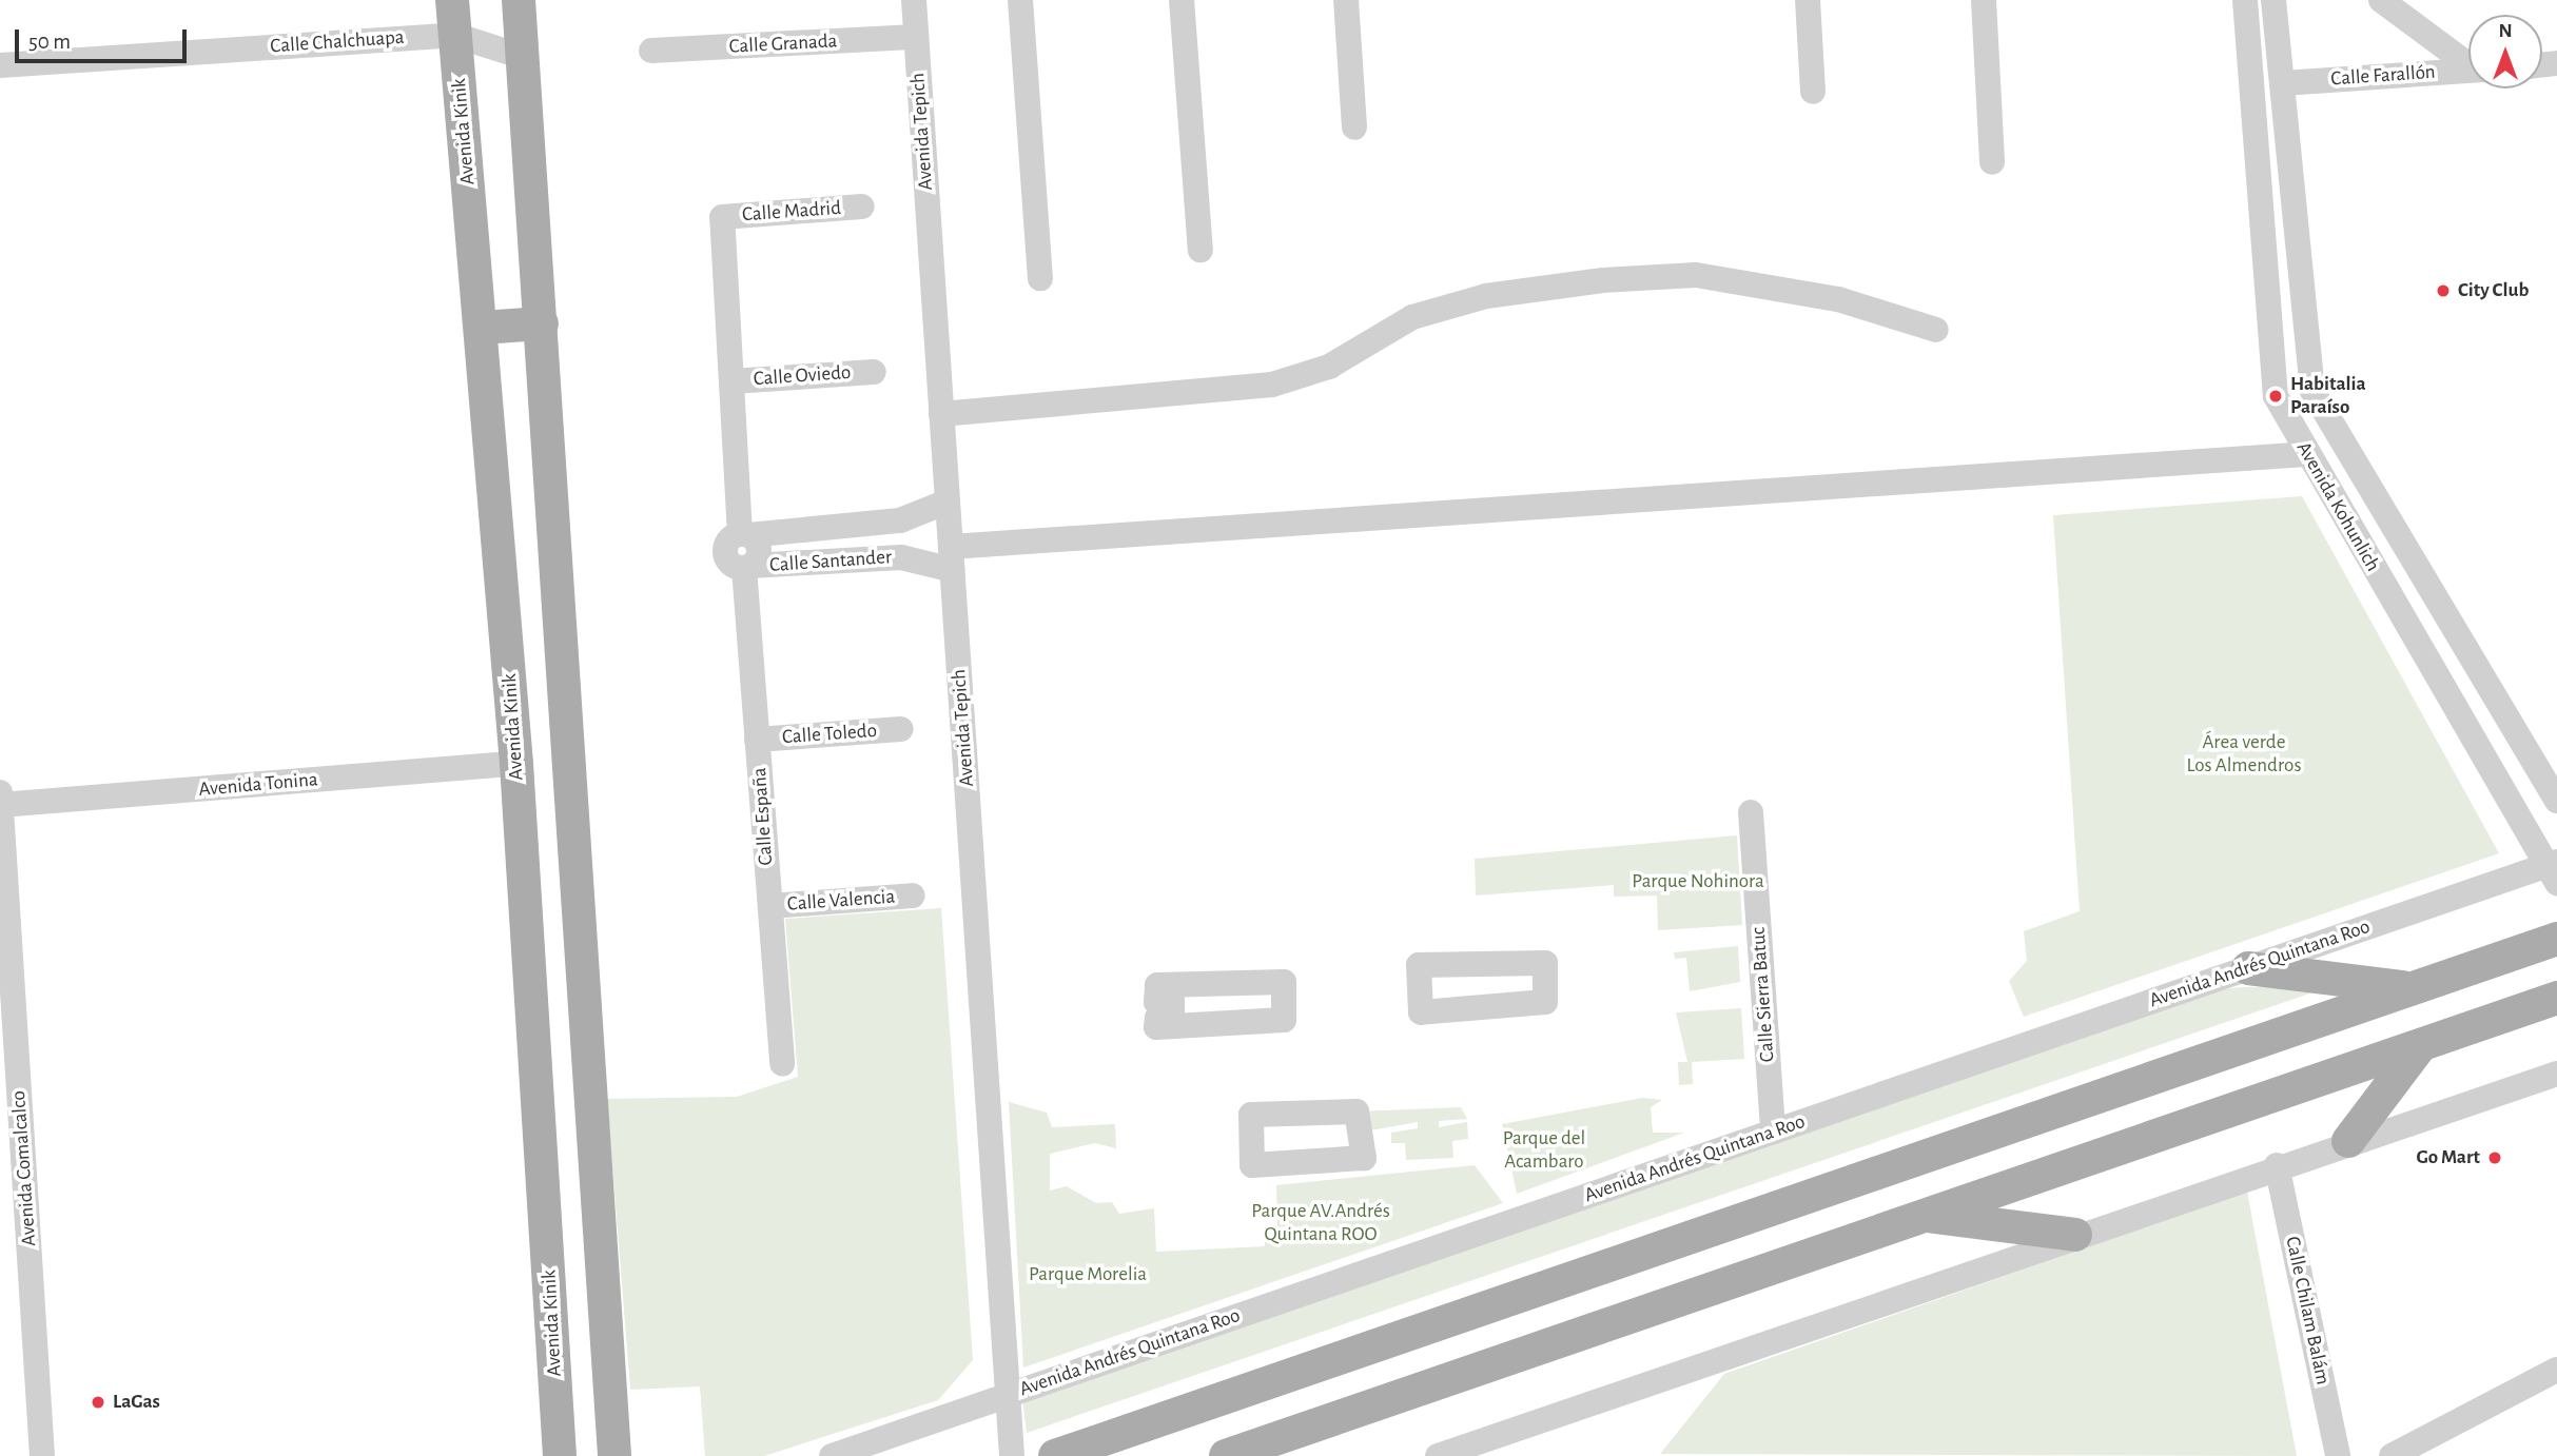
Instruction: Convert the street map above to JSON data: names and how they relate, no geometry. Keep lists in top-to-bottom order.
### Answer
{
  "streets": {
    "main road": ["Avenida Kinik"],
    "street": [
      "Calle Chalchuapa",
      "Calle Granada",
      "Calle Farallón",
      "Avenida Tepich",
      "Calle Madrid",
      "Calle Oviedo",
      "Avenida Kohunlich",
      "Calle Santander",
      "Calle Toledo",
      "Avenida Tonina",
      "Calle España",
      "Calle Valencia",
      "Avenida Andrés Quintana Roo",
      "Calle Sierra Batuc",
      "Avenida Comalcalco",
      "Calle Chilam Balám"
    ]
  },
  "crossings": [
    ["Calle Chalchuapa", "Avenida Kinik"],
    ["Calle Granada", "Avenida Tepich"],
    ["Calle Farallón", "Avenida Kohunlich"],
    ["Avenida Kinik", "Avenida Tonina"],
    ["Avenida Tepich", "Calle Santander"],
    ["Avenida Tepich", "Avenida Andrés Quintana Roo"],
    ["Calle Madrid", "Calle España"],
    ["Calle Oviedo", "Calle España"],
    ["Avenida Kohunlich", "Calle Santander"],
    ["Avenida Kohunlich", "Avenida Andrés Quintana Roo"],
    ["Calle Santander", "Calle España"],
    ["Calle Toledo", "Calle España"],
    ["Avenida Tonina", "Avenida Comalcalco"],
    ["Calle España", "Calle Valencia"],
    ["Avenida Andrés Quintana Roo", "Calle Sierra Batuc"]
  ],
  "parks": [
    "Área verde Los Almendros",
    "Parque Nohinora",
    "Parque del Acambaro",
    "Parque AV.Andrés Quintana ROO",
    "Parque Morelia"
  ],
  "places": [
    "City Club",
    "Habitalia Paraíso",
    "Go Mart",
    "LaGas"
  ],
  "scale_bar": "50 m",
  "north": "top"
}
